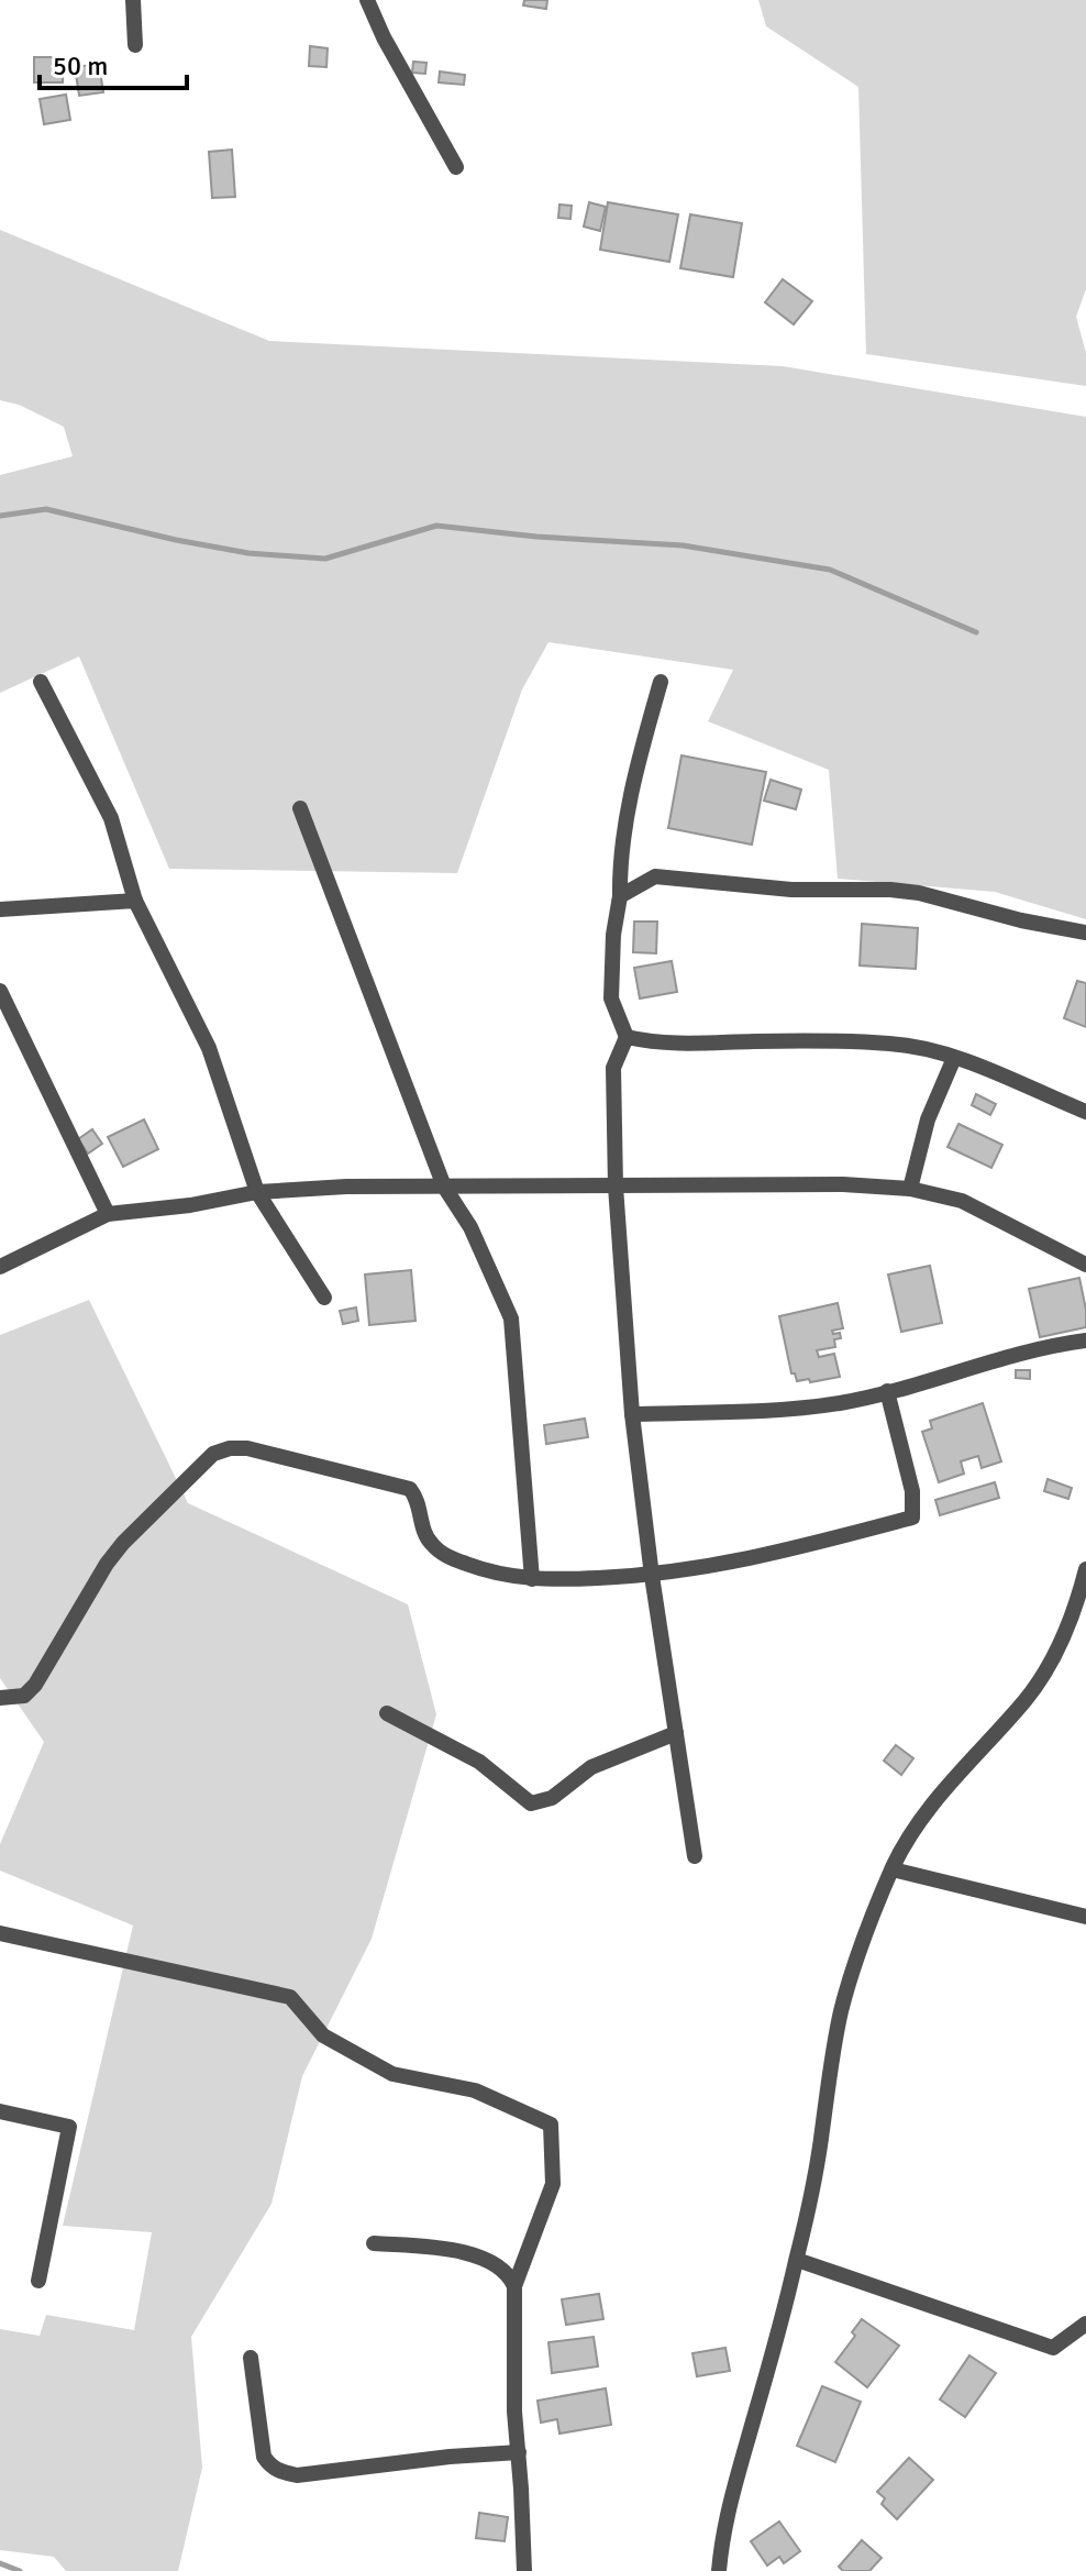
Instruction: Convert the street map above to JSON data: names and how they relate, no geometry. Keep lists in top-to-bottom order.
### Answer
{
  "scale_bar": "50 m"
}
